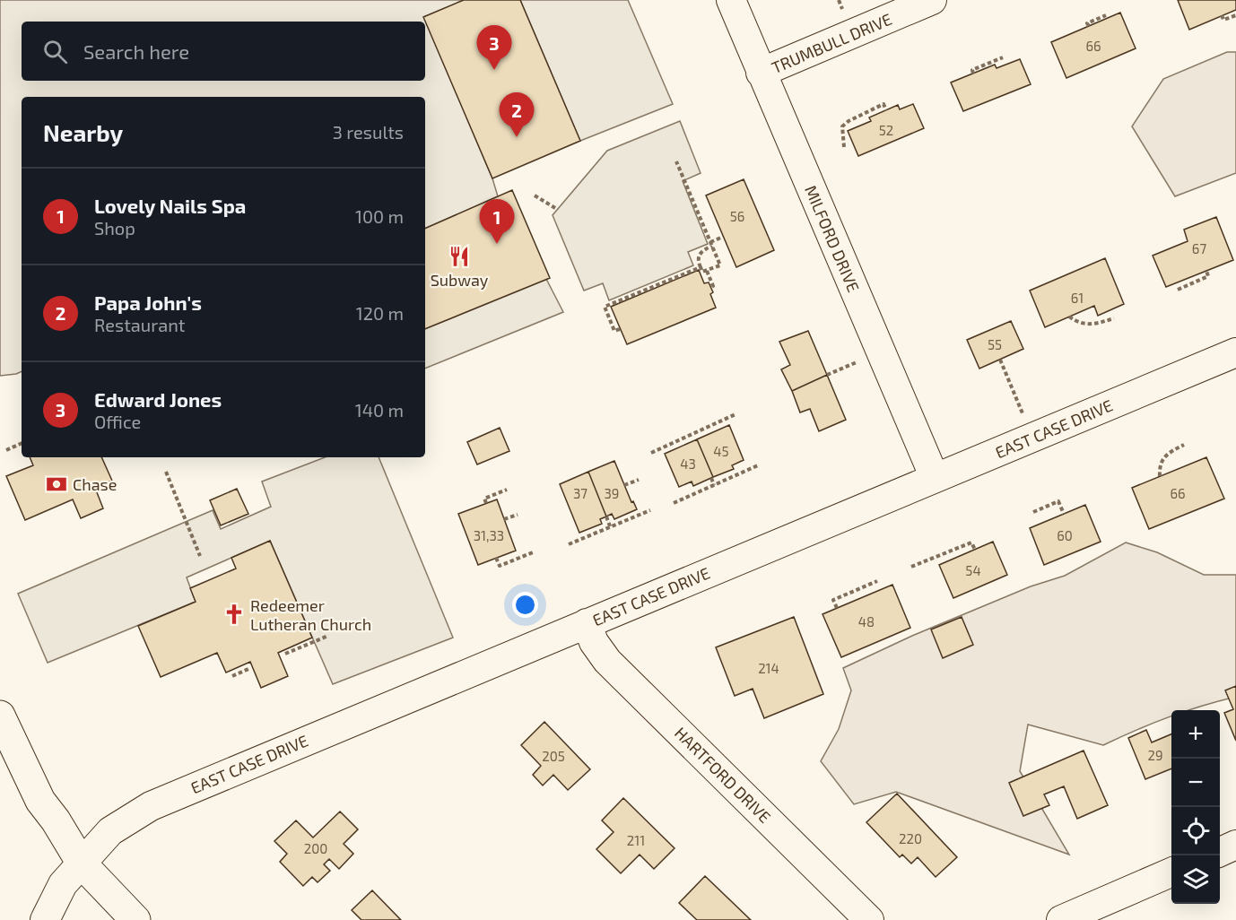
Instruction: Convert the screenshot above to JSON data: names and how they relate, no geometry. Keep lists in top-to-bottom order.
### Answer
{
  "streets": {
    "street": [
      "TRUMBULL DRIVE",
      "MILFORD DRIVE",
      "EAST CASE DRIVE",
      "HARTFORD DRIVE"
    ]
  },
  "crossings": [
    ["TRUMBULL DRIVE", "MILFORD DRIVE"],
    ["MILFORD DRIVE", "EAST CASE DRIVE"],
    ["EAST CASE DRIVE", "HARTFORD DRIVE"]
  ],
  "places": {
    "restaurant": ["Subway"],
    "bank": ["Chase"],
    "church": ["Redeemer Lutheran Church"]
  },
  "house_numbers": [
    "66",
    "52",
    "56",
    "67",
    "61",
    "55",
    "45",
    "43",
    "37",
    "39",
    "66",
    "31,33",
    "60",
    "54",
    "48",
    "214",
    "29",
    "205",
    "220",
    "211",
    "200"
  ],
  "page": {
    "search": "Search here",
    "pins": ["3", "2", "1"],
    "heading": ["Nearby", "3 results"],
    "list": [
      {
        "mark": "1",
        "name": "Lovely Nails Spa",
        "note": "Shop",
        "value": "100 m"
      },
      {
        "mark": "2",
        "name": "Papa John's",
        "note": "Restaurant",
        "value": "120 m"
      },
      {
        "mark": "3",
        "name": "Edward Jones",
        "note": "Office",
        "value": "140 m"
      }
    ],
    "map_buttons": ["+", "−"]
  }
}
